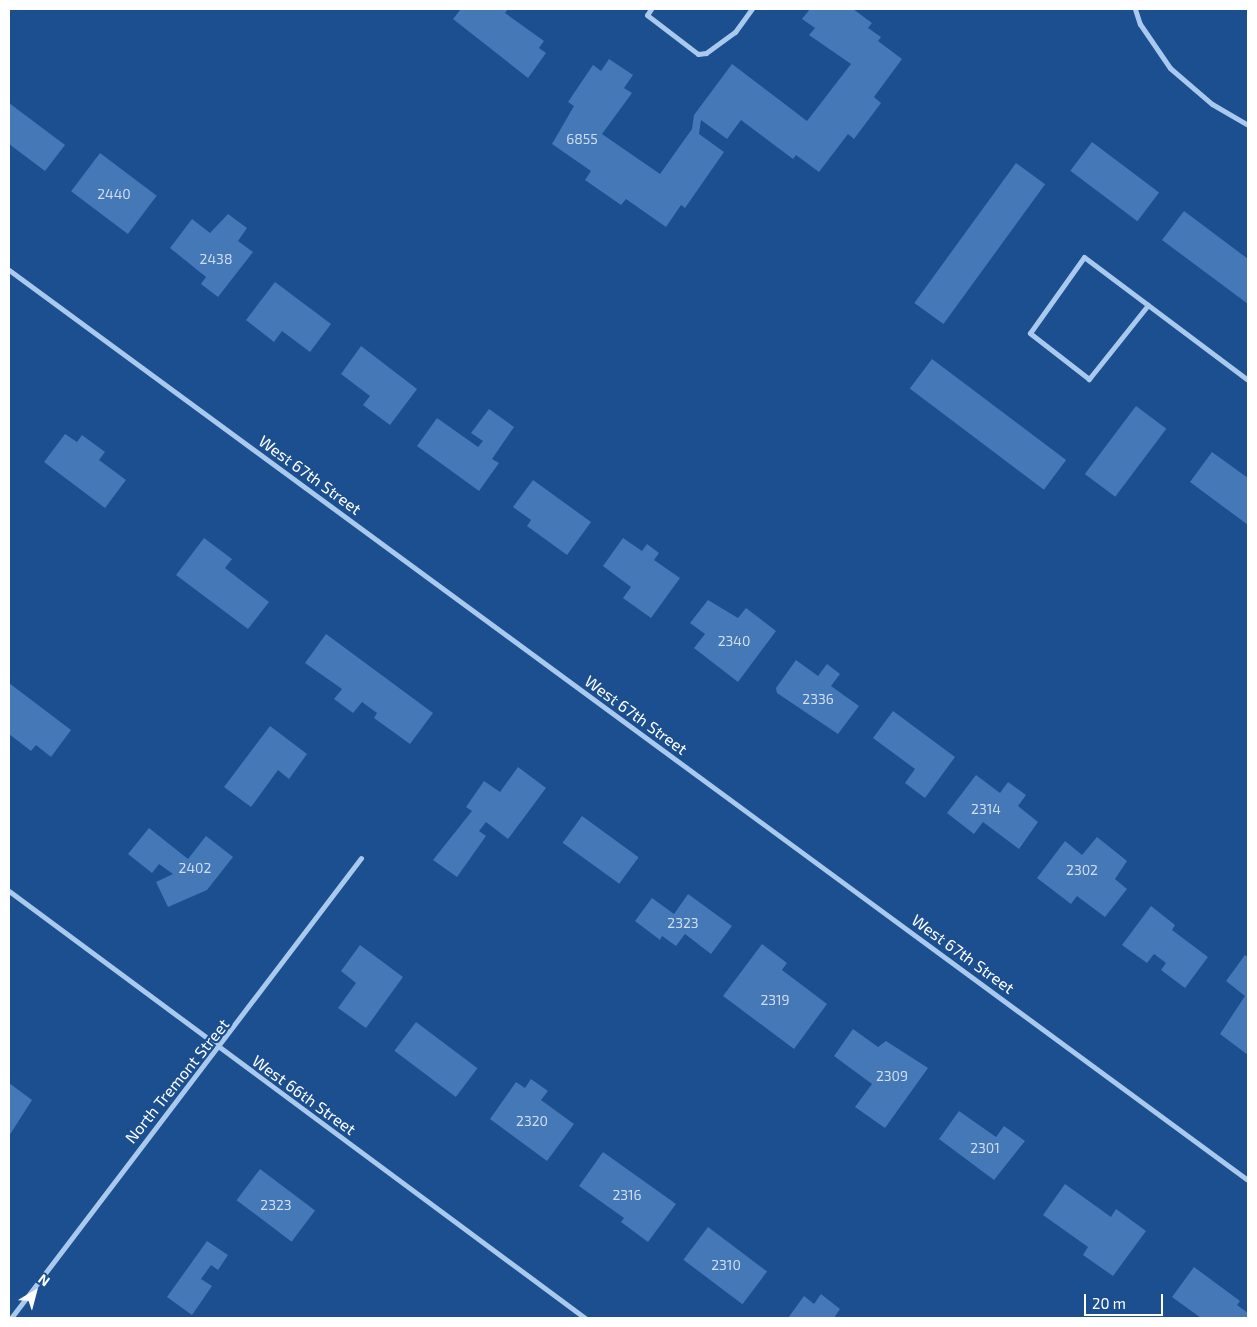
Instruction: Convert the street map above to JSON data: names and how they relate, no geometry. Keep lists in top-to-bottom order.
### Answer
{
  "streets": {
    "street": ["West 67th Street", "North Tremont Street", "West 66th Street"]
  },
  "crossings": [
    ["North Tremont Street", "West 66th Street"]
  ],
  "house_numbers": [
    "6855",
    "2440",
    "2438",
    "2340",
    "2336",
    "2314",
    "2402",
    "2302",
    "2323",
    "2319",
    "2309",
    "2320",
    "2301",
    "2316",
    "2323",
    "2310"
  ],
  "scale_bar": "20 m",
  "north": "top right"
}
